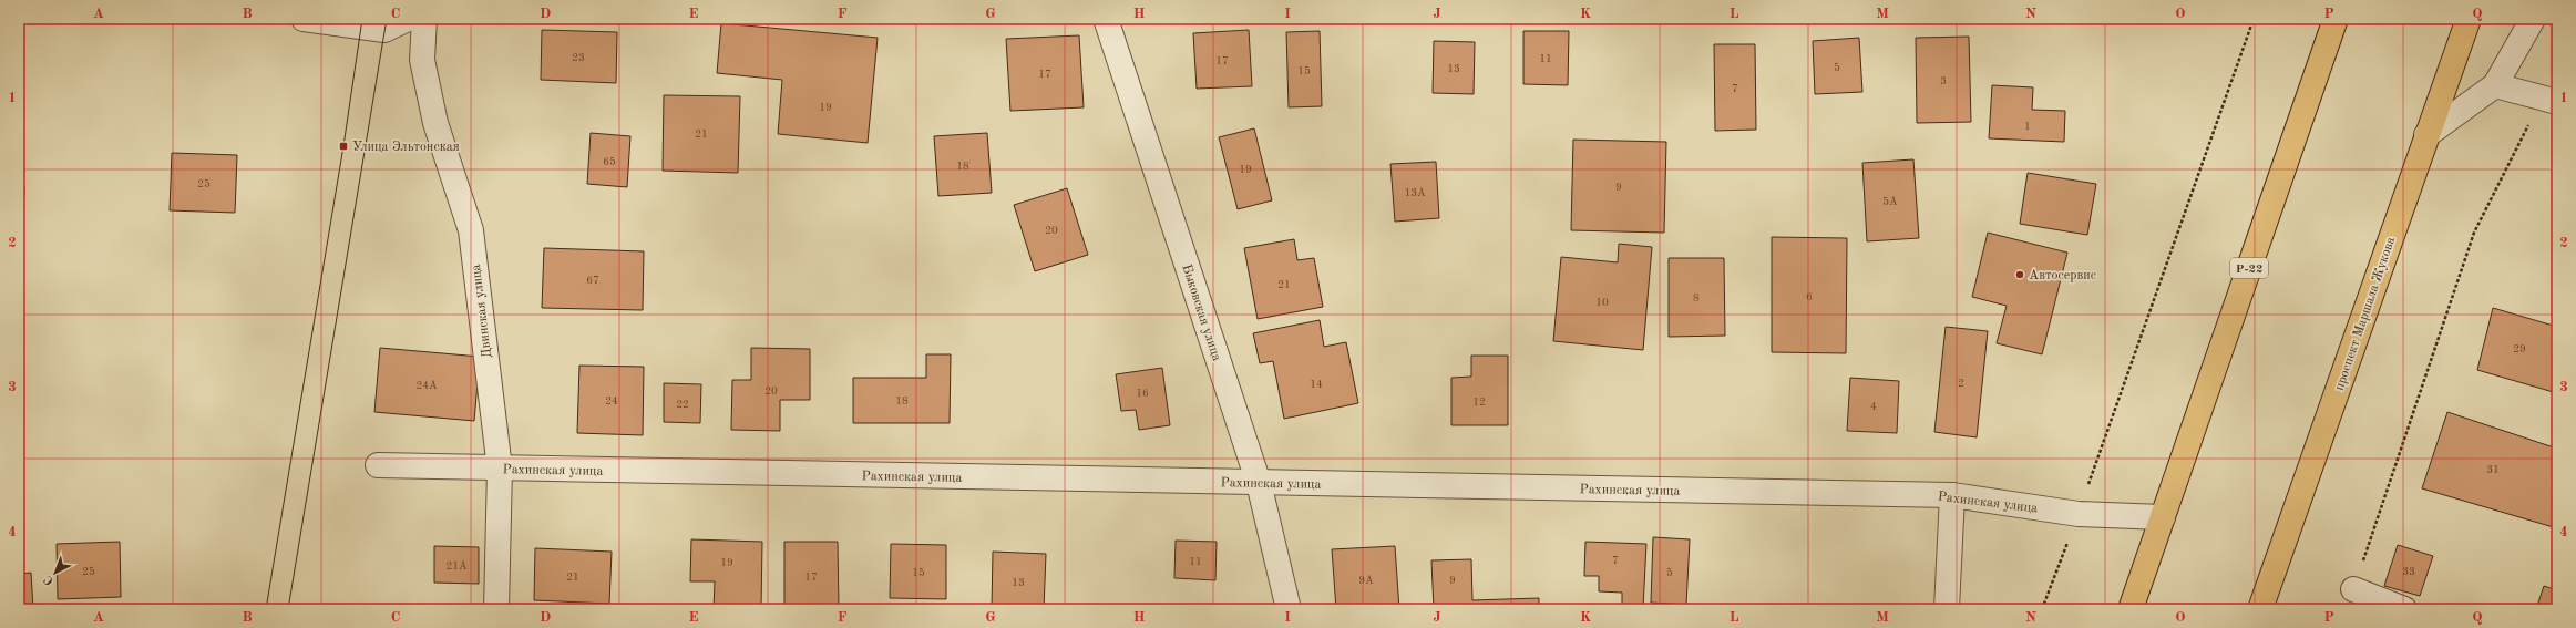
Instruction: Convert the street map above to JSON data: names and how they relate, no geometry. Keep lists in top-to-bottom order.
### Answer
{
  "streets": {
    "highway": ["Р-22", "проспект Маршала Жукова"],
    "street": ["Двинская улица", "Быковская улица", "Рахинская улица"]
  },
  "crossings": [
    ["Р-22", "Рахинская улица"],
    ["Двинская улица", "Рахинская улица"],
    ["Быковская улица", "Рахинская улица"]
  ],
  "places": {
    "transit": ["Улица Эльтонская"],
    "other": ["Автосервис"]
  },
  "house_numbers": [
    "23",
    "11",
    "17",
    "5",
    "13",
    "15",
    "17",
    "3",
    "7",
    "19",
    "1",
    "21",
    "65",
    "18",
    "19",
    "25",
    "9",
    "13А",
    "5А",
    "20",
    "67",
    "21",
    "6",
    "8",
    "10",
    "29",
    "2",
    "14",
    "24А",
    "20",
    "16",
    "24",
    "18",
    "12",
    "22",
    "4",
    "31",
    "7",
    "11",
    "19",
    "21А",
    "25",
    "33",
    "15",
    "5",
    "21",
    "17",
    "9А",
    "9",
    "13"
  ],
  "north": "bottom left",
  "grid": {
    "columns": [
      "A",
      "B",
      "C",
      "D",
      "E",
      "F",
      "G",
      "H",
      "I",
      "J",
      "K",
      "L",
      "M",
      "N",
      "O",
      "P",
      "Q"
    ],
    "rows": [
      "1",
      "2",
      "3",
      "4"
    ]
  }
}
